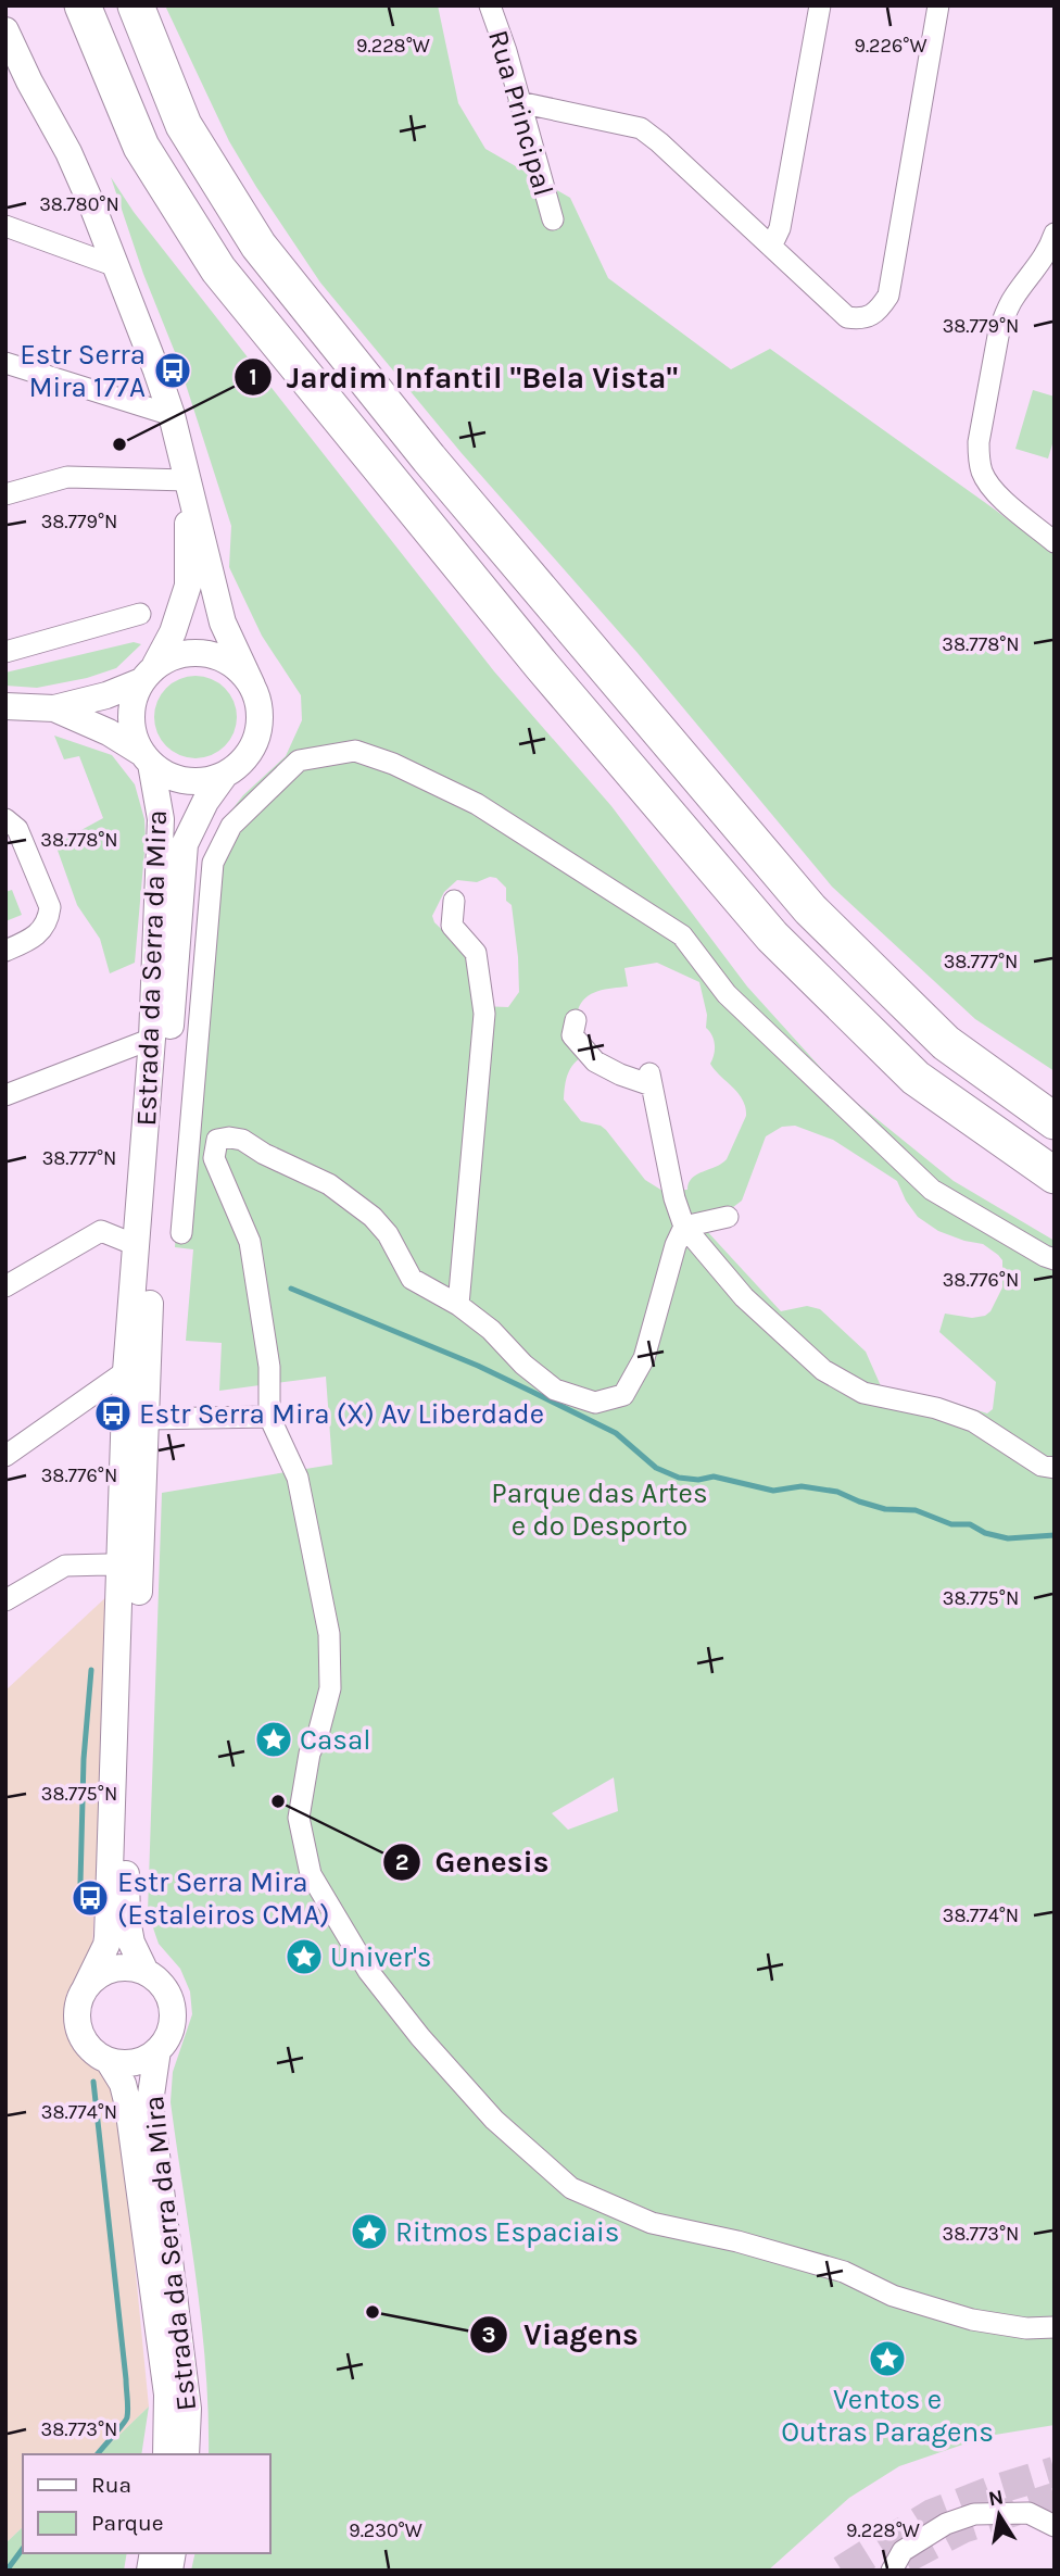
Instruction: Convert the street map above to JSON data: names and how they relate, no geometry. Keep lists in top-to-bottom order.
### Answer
{
  "streets": {
    "street": ["Rua Principal", "Estrada da Serra da Mira"]
  },
  "parks": ["Parque das Artes e do Desporto"],
  "places": {
    "bus stop": ["Estr Serra Mira 177A", "Estr Serra Mira (X) Av Liberdade", "Estr Serra Mira (Estaleiros CMA)"],
    "other": ["Jardim Infantil \"Bela Vista\"", "Genesis", "Viagens"],
    "place": [
      "Casal",
      "Univer's",
      "Ritmos Espaciais",
      "Ventos e Outras Paragens"
    ]
  },
  "legend": ["Rua", "Parque"],
  "north": "top",
  "coordinates": [
    "9.228°W",
    "9.226°W",
    "38.780°N",
    "38.779°N",
    "38.778°N",
    "38.777°N",
    "38.776°N",
    "38.775°N",
    "38.774°N",
    "38.773°N",
    "9.230°W"
  ]
}
